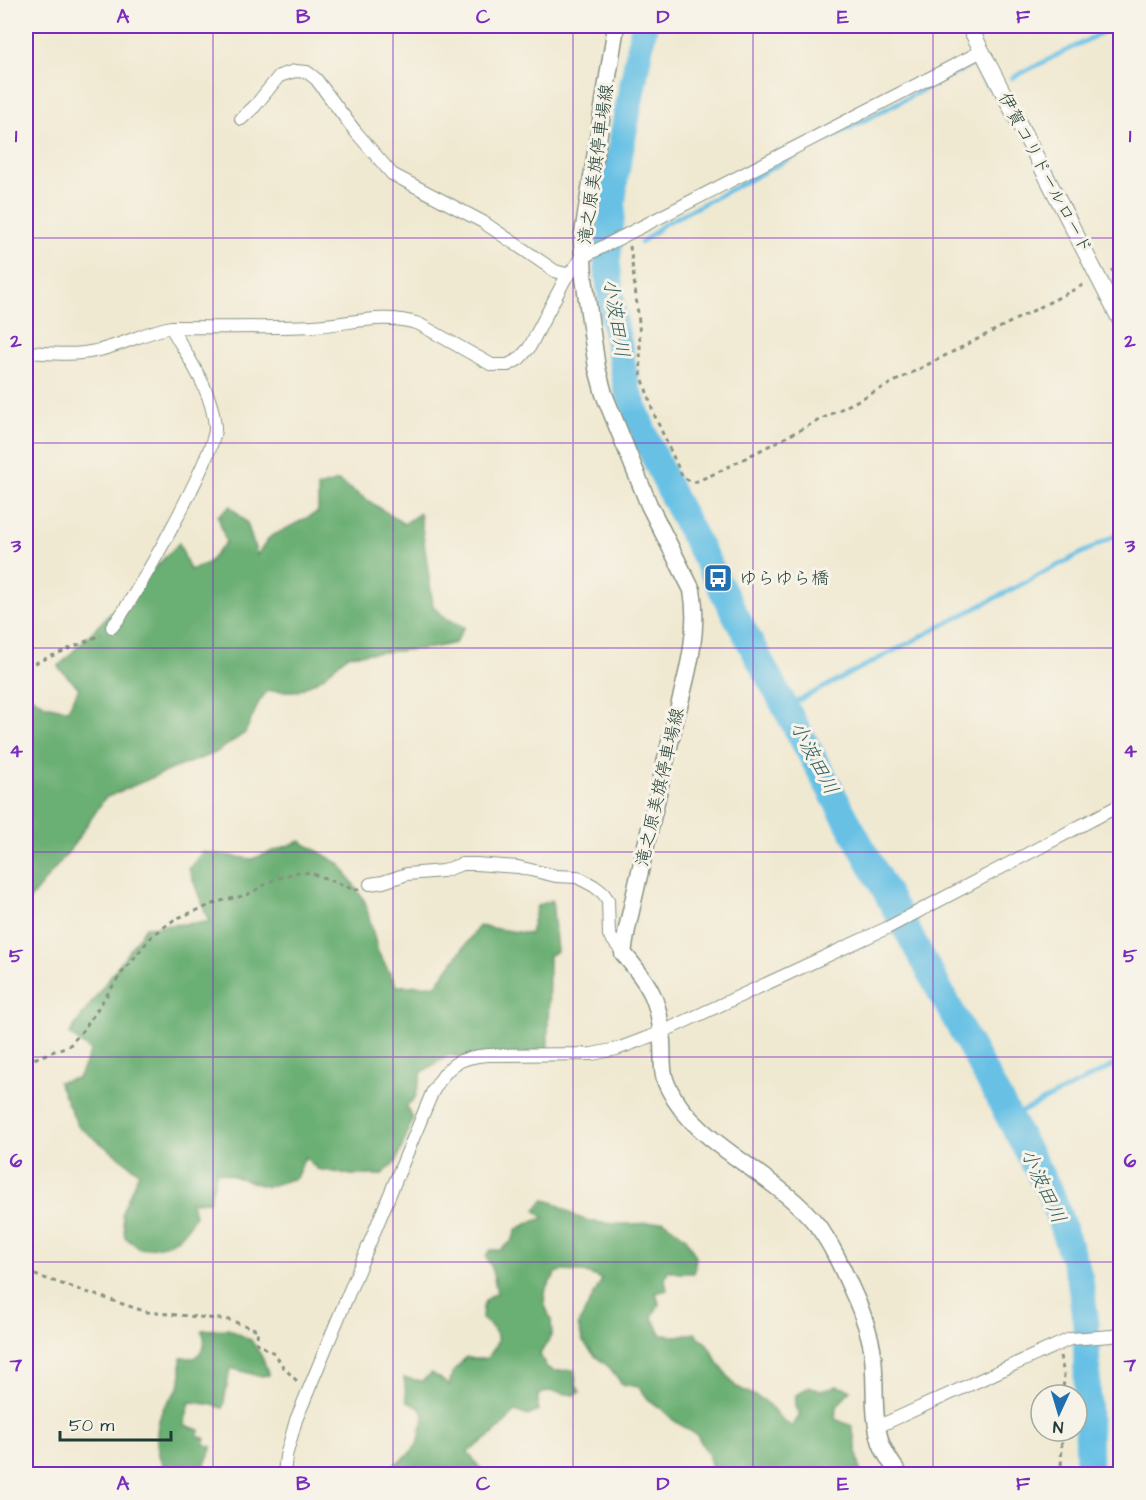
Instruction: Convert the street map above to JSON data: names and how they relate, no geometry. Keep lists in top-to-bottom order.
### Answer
{
  "streets": {
    "main road": ["滝之原美旗停車場線"],
    "street": ["伊賀コリドールロード"]
  },
  "water": ["小波田川"],
  "places": {
    "bus stop": ["ゆらゆら橋"]
  },
  "scale_bar": "50 m",
  "north": "bottom",
  "grid": {
    "columns": [
      "A",
      "B",
      "C",
      "D",
      "E",
      "F"
    ],
    "rows": [
      "1",
      "2",
      "3",
      "4",
      "5",
      "6",
      "7"
    ]
  }
}
